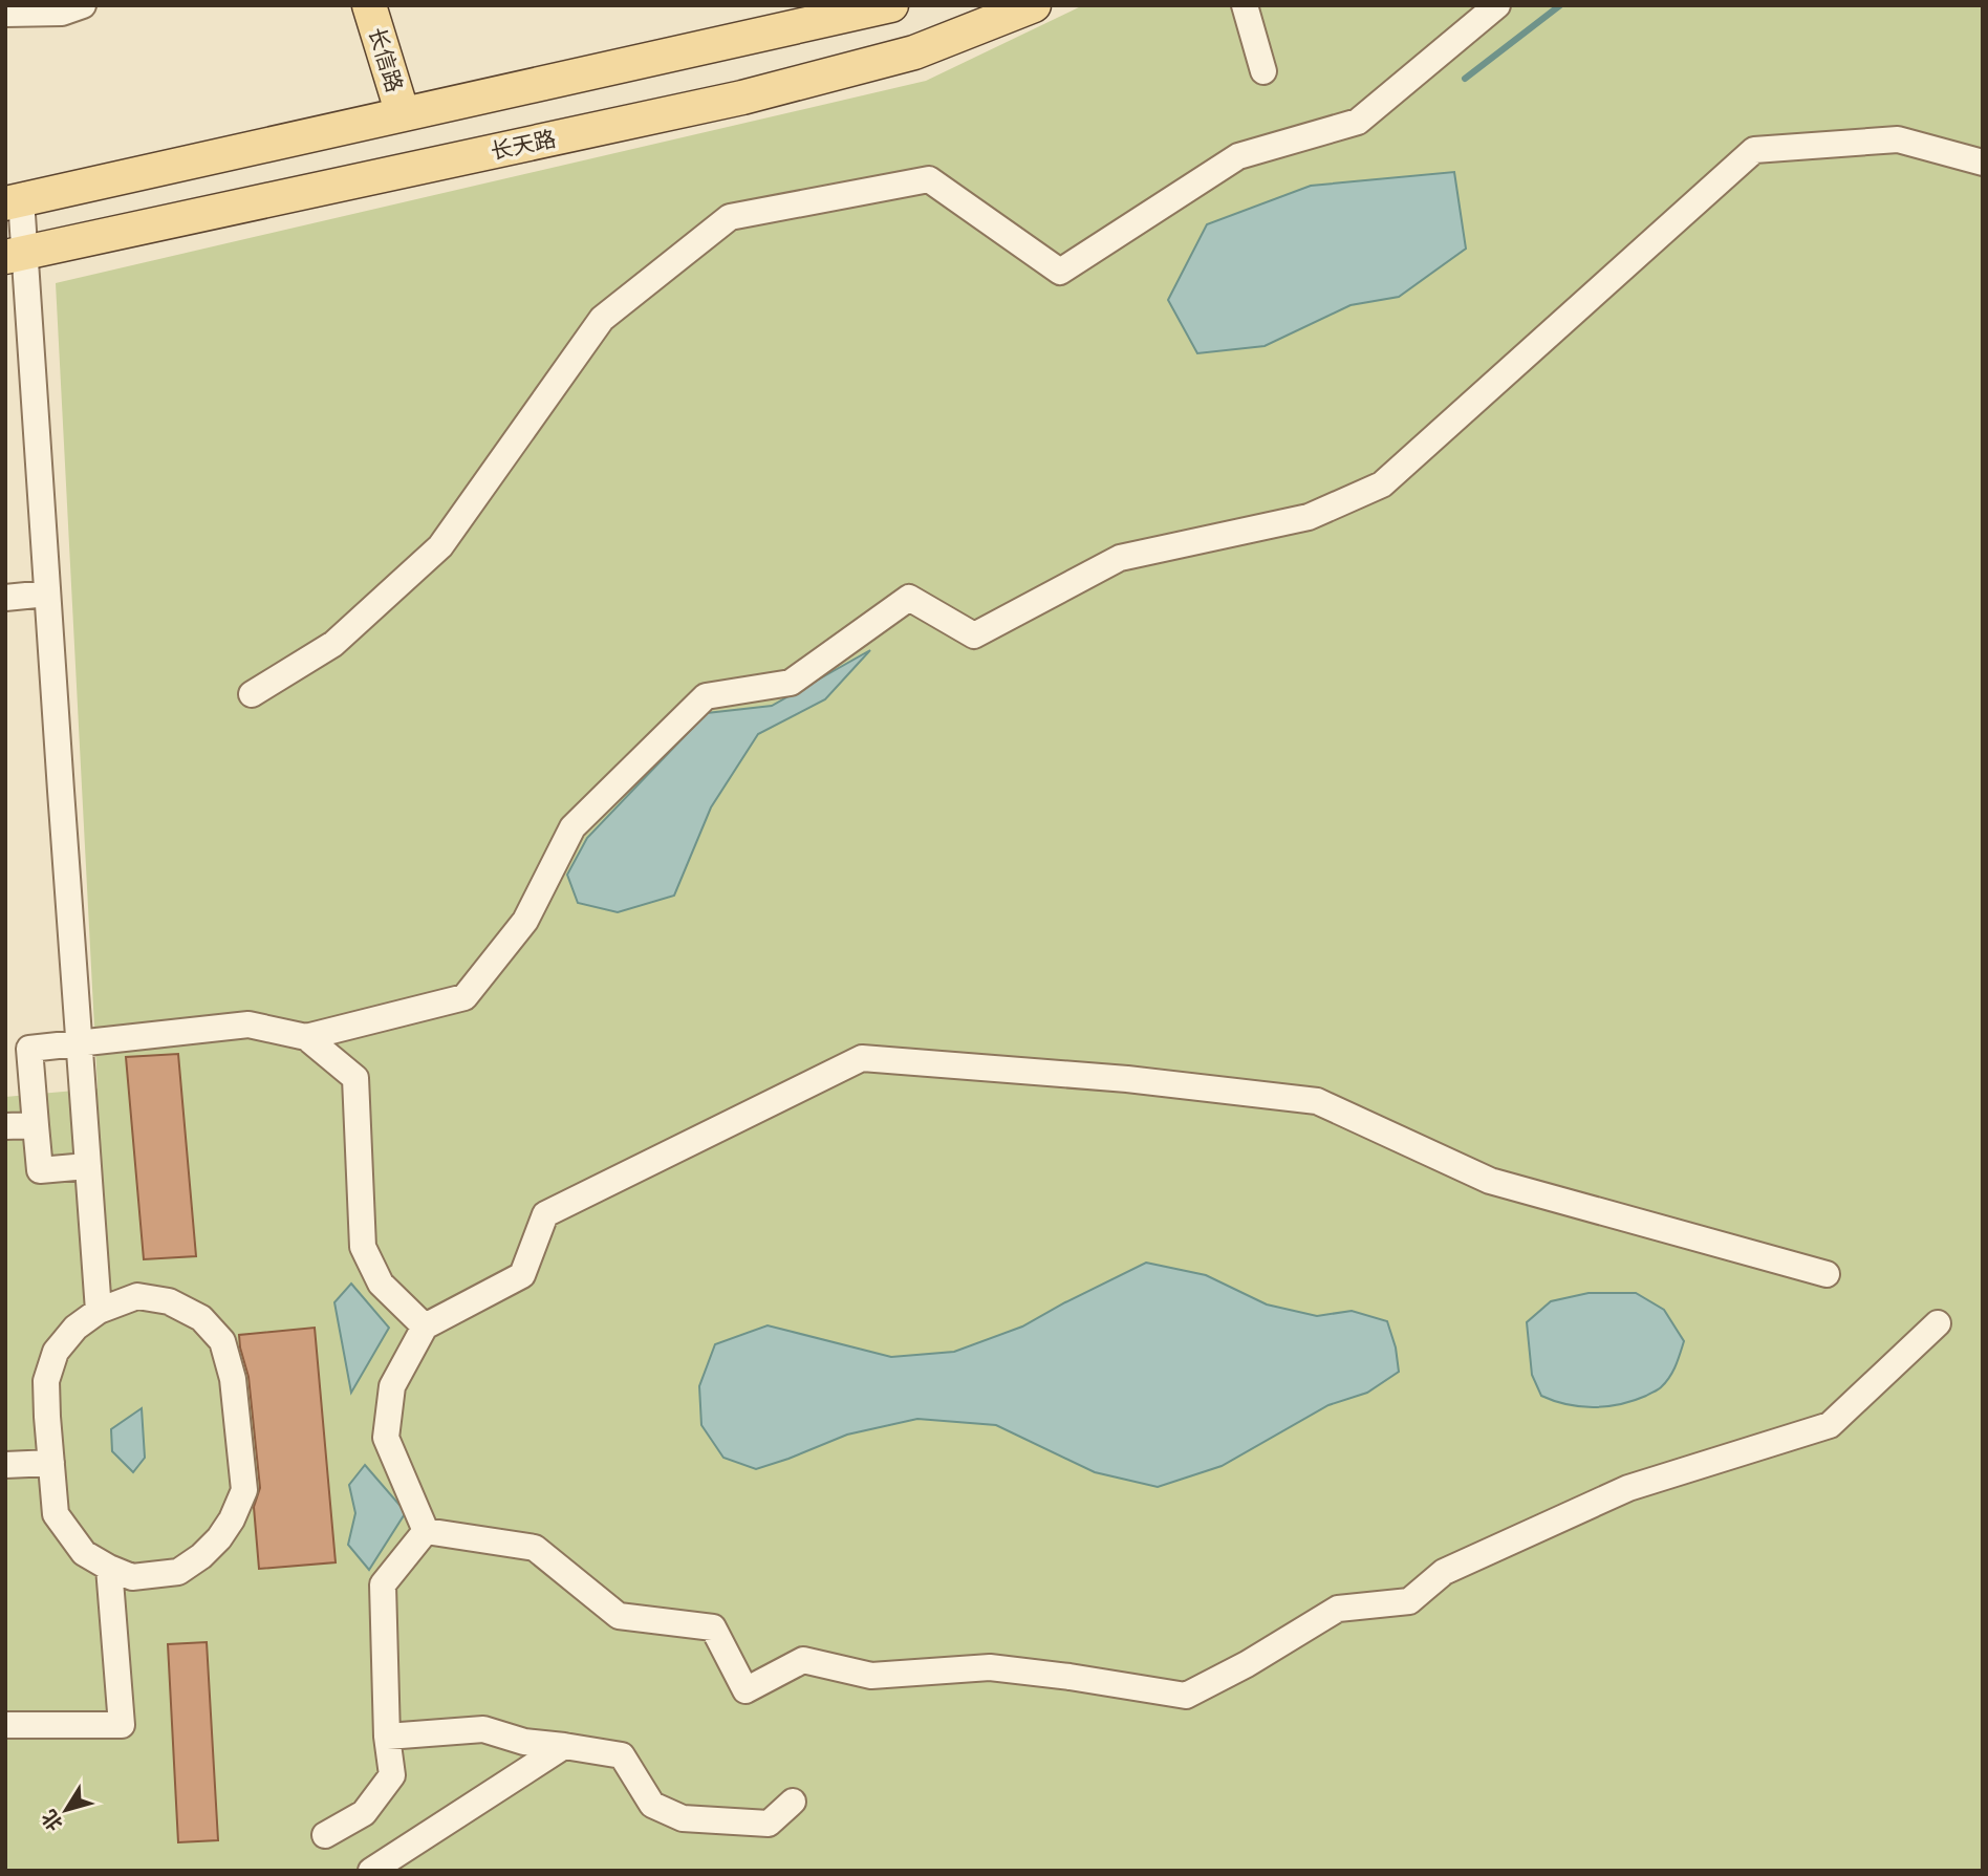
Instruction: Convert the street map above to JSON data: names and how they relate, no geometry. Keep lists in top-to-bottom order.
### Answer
{
  "streets": {
    "main road": ["长信路", "长天路"]
  },
  "north": "bottom left"
}
